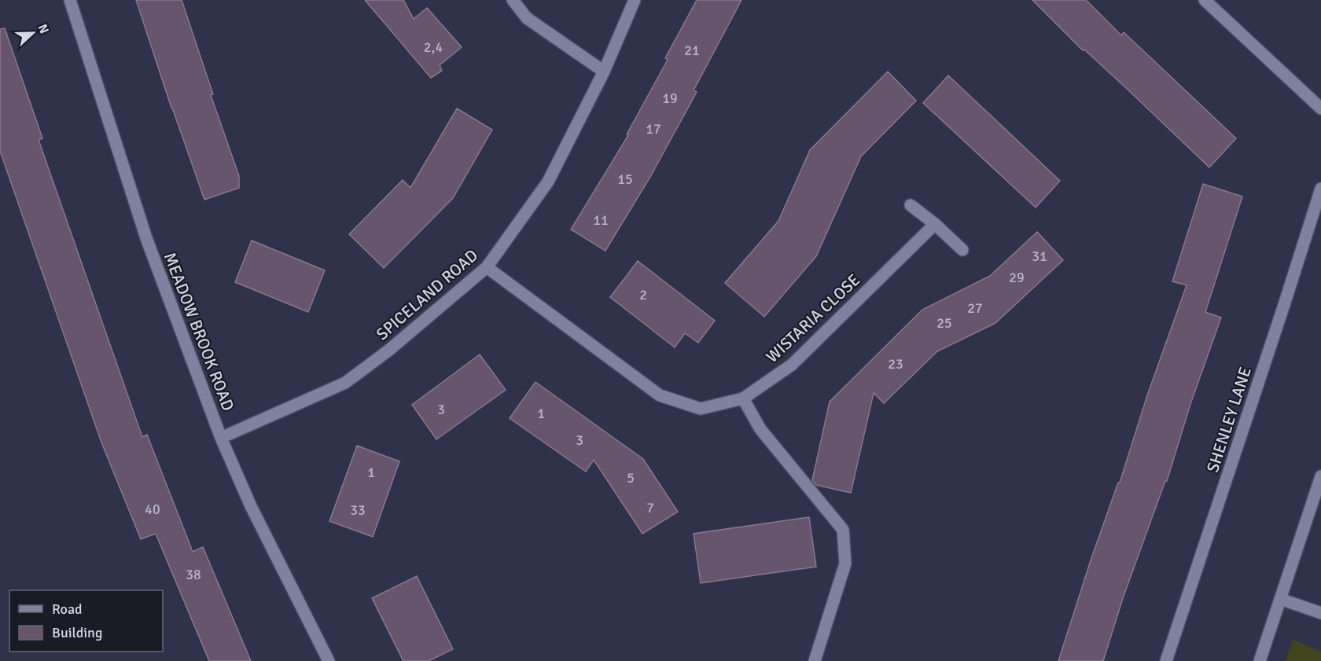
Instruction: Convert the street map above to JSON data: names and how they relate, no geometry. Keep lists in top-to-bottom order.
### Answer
{
  "streets": {
    "street": [
      "SPICELAND ROAD",
      "WISTARIA CLOSE",
      "MEADOW BROOK ROAD",
      "SHENLEY LANE"
    ]
  },
  "crossings": [
    ["SPICELAND ROAD", "WISTARIA CLOSE"],
    ["SPICELAND ROAD", "MEADOW BROOK ROAD"]
  ],
  "house_numbers": [
    "2,4",
    "21",
    "19",
    "17",
    "15",
    "11",
    "31",
    "29",
    "2",
    "27",
    "25",
    "23",
    "3",
    "1",
    "3",
    "1",
    "5",
    "7",
    "40",
    "33",
    "38"
  ],
  "legend": ["Road", "Building"],
  "north": "right"
}
